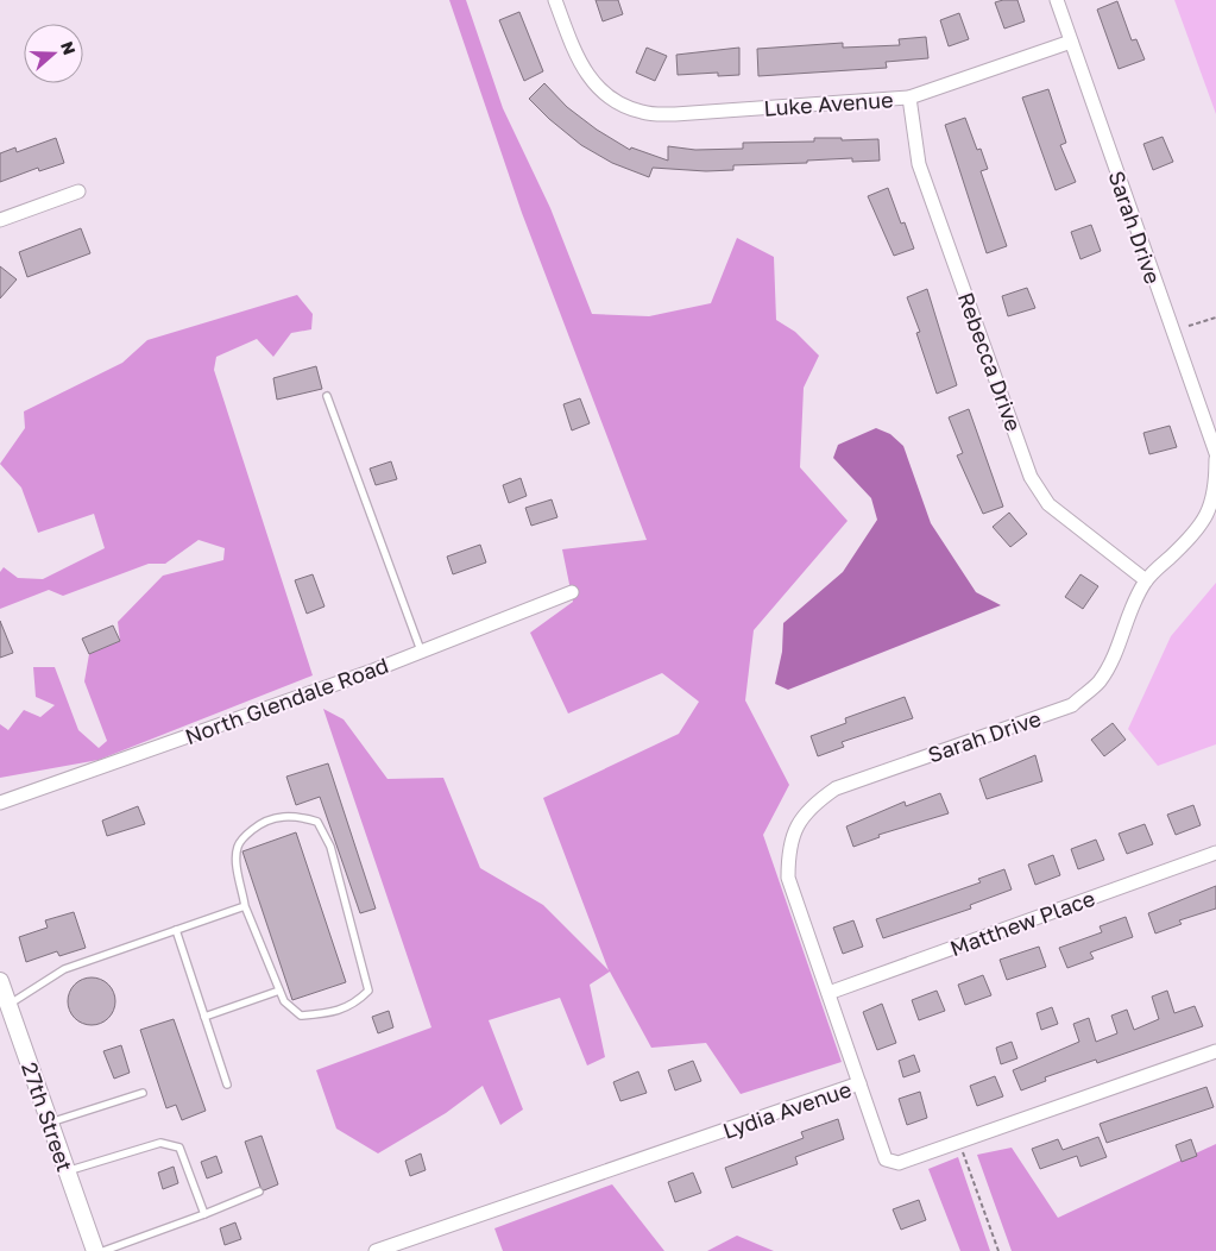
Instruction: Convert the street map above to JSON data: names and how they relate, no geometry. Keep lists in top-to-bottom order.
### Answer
{
  "streets": {
    "street": [
      "Luke Avenue",
      "Sarah Drive",
      "Rebecca Drive",
      "North Glendale Road",
      "Matthew Place",
      "Lydia Avenue",
      "27th Street"
    ]
  },
  "crossings": [
    ["Luke Avenue", "Sarah Drive"],
    ["Luke Avenue", "Rebecca Drive"],
    ["Sarah Drive", "Rebecca Drive"],
    ["Sarah Drive", "Matthew Place"],
    ["Sarah Drive", "Lydia Avenue"]
  ],
  "north": "right"
}
